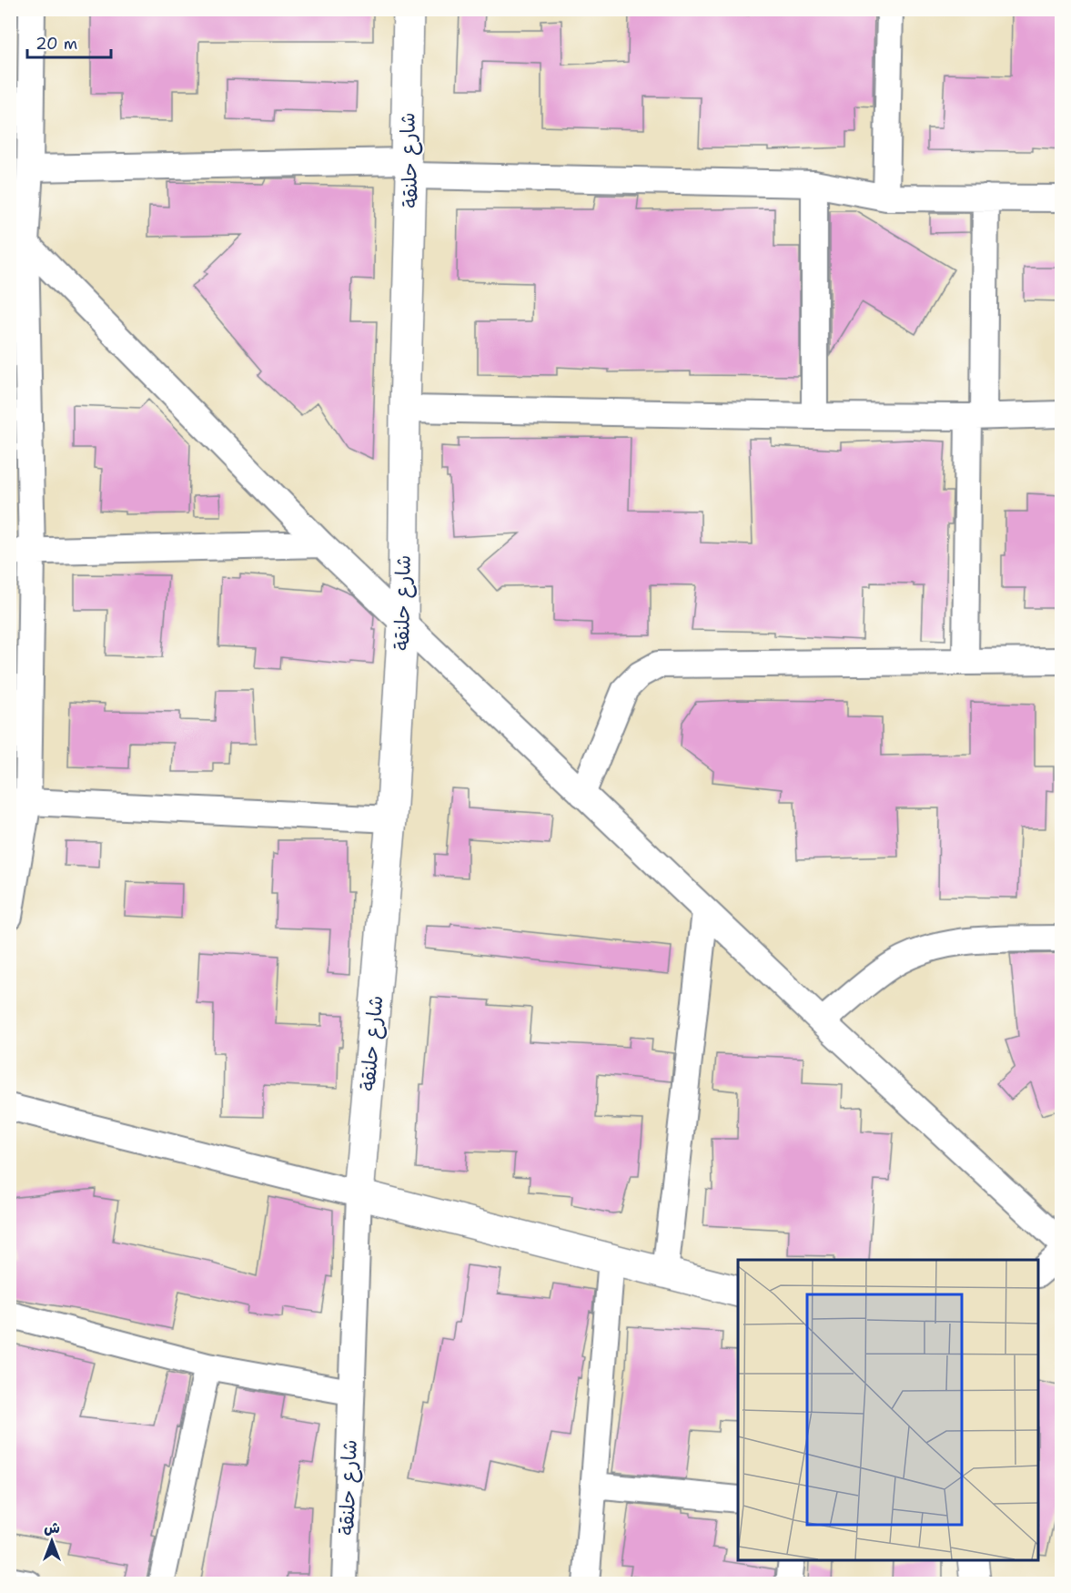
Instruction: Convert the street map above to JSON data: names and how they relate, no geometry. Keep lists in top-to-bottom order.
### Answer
{
  "streets": {
    "street": ["شارع حلنقة"]
  },
  "scale_bar": "20 m",
  "north": "top"
}
